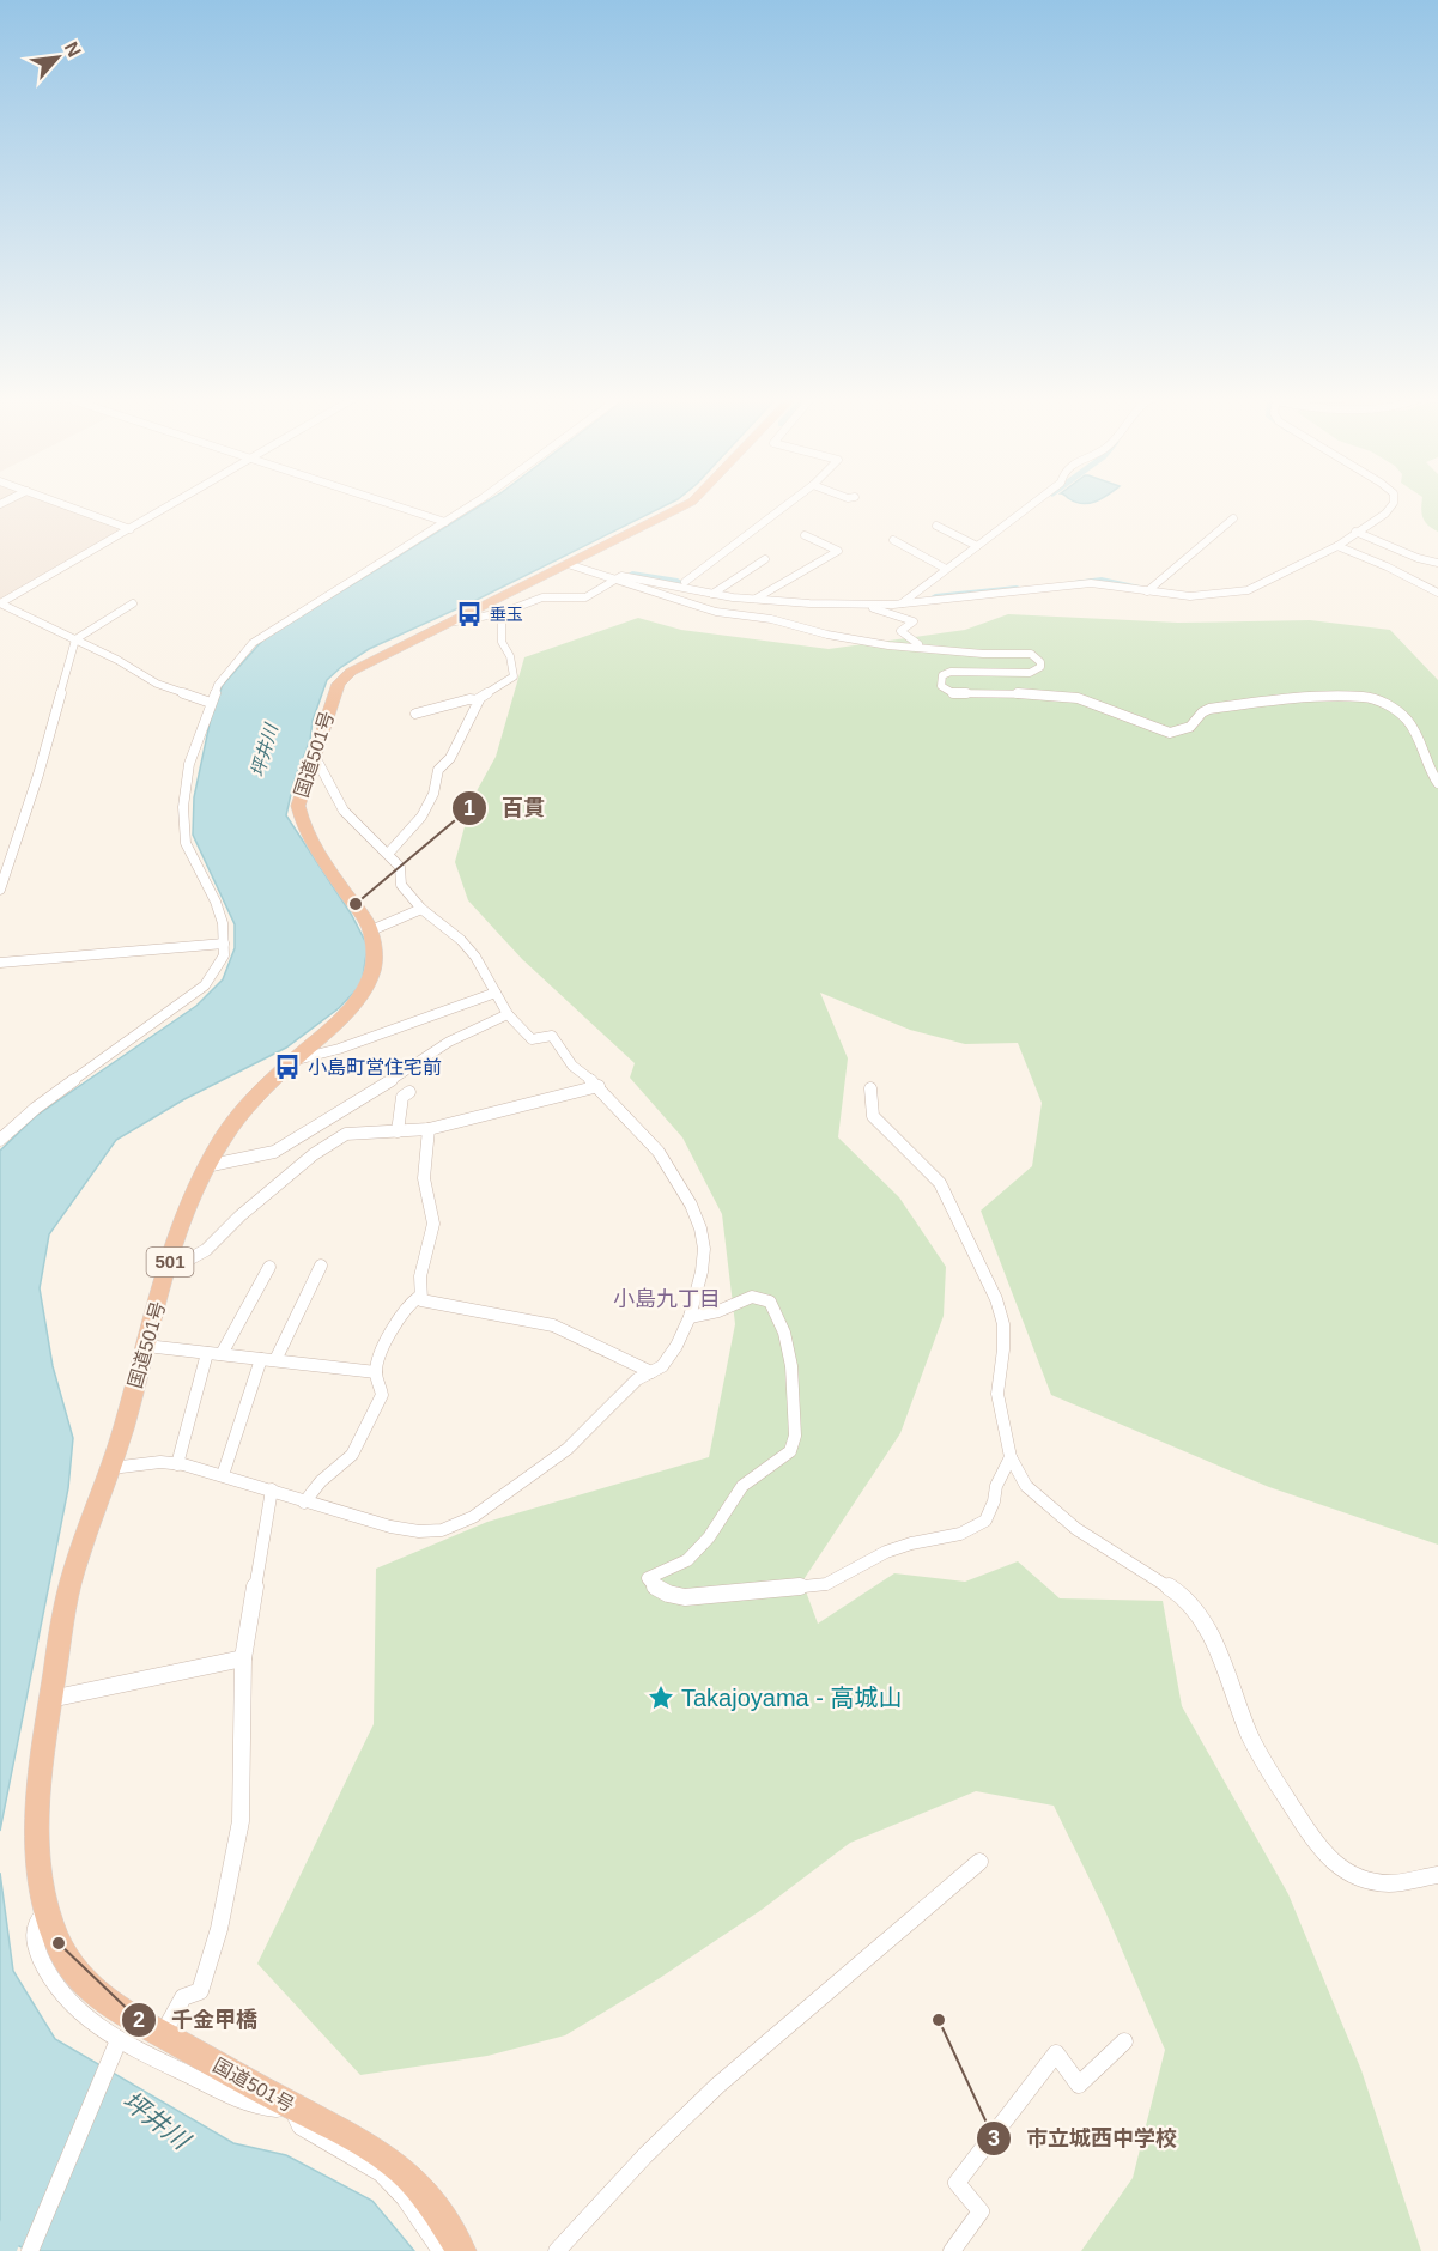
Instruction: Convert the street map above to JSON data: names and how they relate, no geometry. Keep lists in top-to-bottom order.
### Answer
{
  "streets": {
    "highway": ["国道501号", "501"]
  },
  "districts": ["小島九丁目"],
  "water": ["坪井川"],
  "places": {
    "bus stop": ["垂玉", "小島町営住宅前"],
    "other": ["百貫", "千金甲橋", "市立城西中学校"],
    "place": ["Takajoyama - 高城山"]
  },
  "north": "top right"
}
